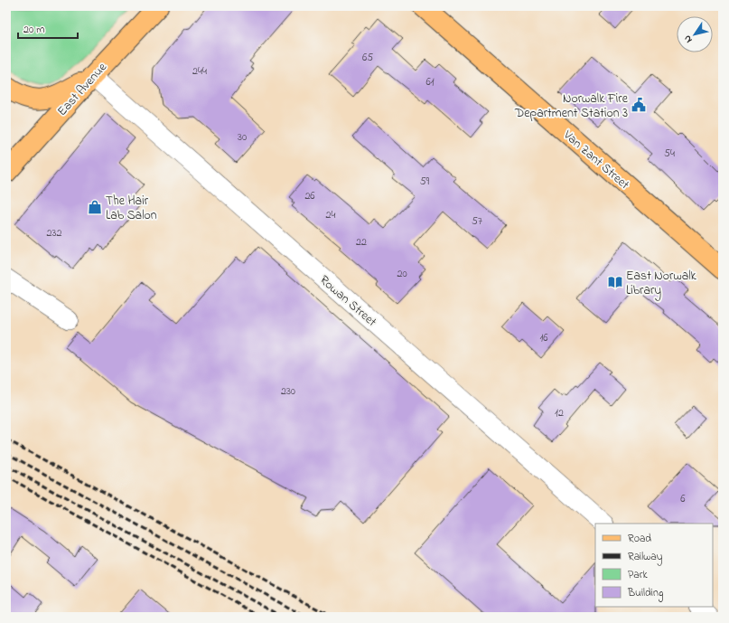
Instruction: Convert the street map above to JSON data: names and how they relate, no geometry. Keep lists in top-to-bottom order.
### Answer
{
  "streets": {
    "main road": ["East Avenue", "Van Zant Street"],
    "street": ["Rowan Street"]
  },
  "crossings": [
    ["East Avenue", "Rowan Street"]
  ],
  "places": {
    "public building": ["Norwalk Fire Department Station 3"],
    "shop": ["The Hair Lab Salon"],
    "library": ["East Norwalk Library"]
  },
  "house_numbers": [
    "65",
    "244",
    "61",
    "30",
    "54",
    "59",
    "26",
    "24",
    "57",
    "232",
    "22",
    "20",
    "16",
    "230",
    "12",
    "6"
  ],
  "legend": [
    "Road",
    "Railway",
    "Park",
    "Building"
  ],
  "scale_bar": "20 m",
  "north": "bottom left"
}
